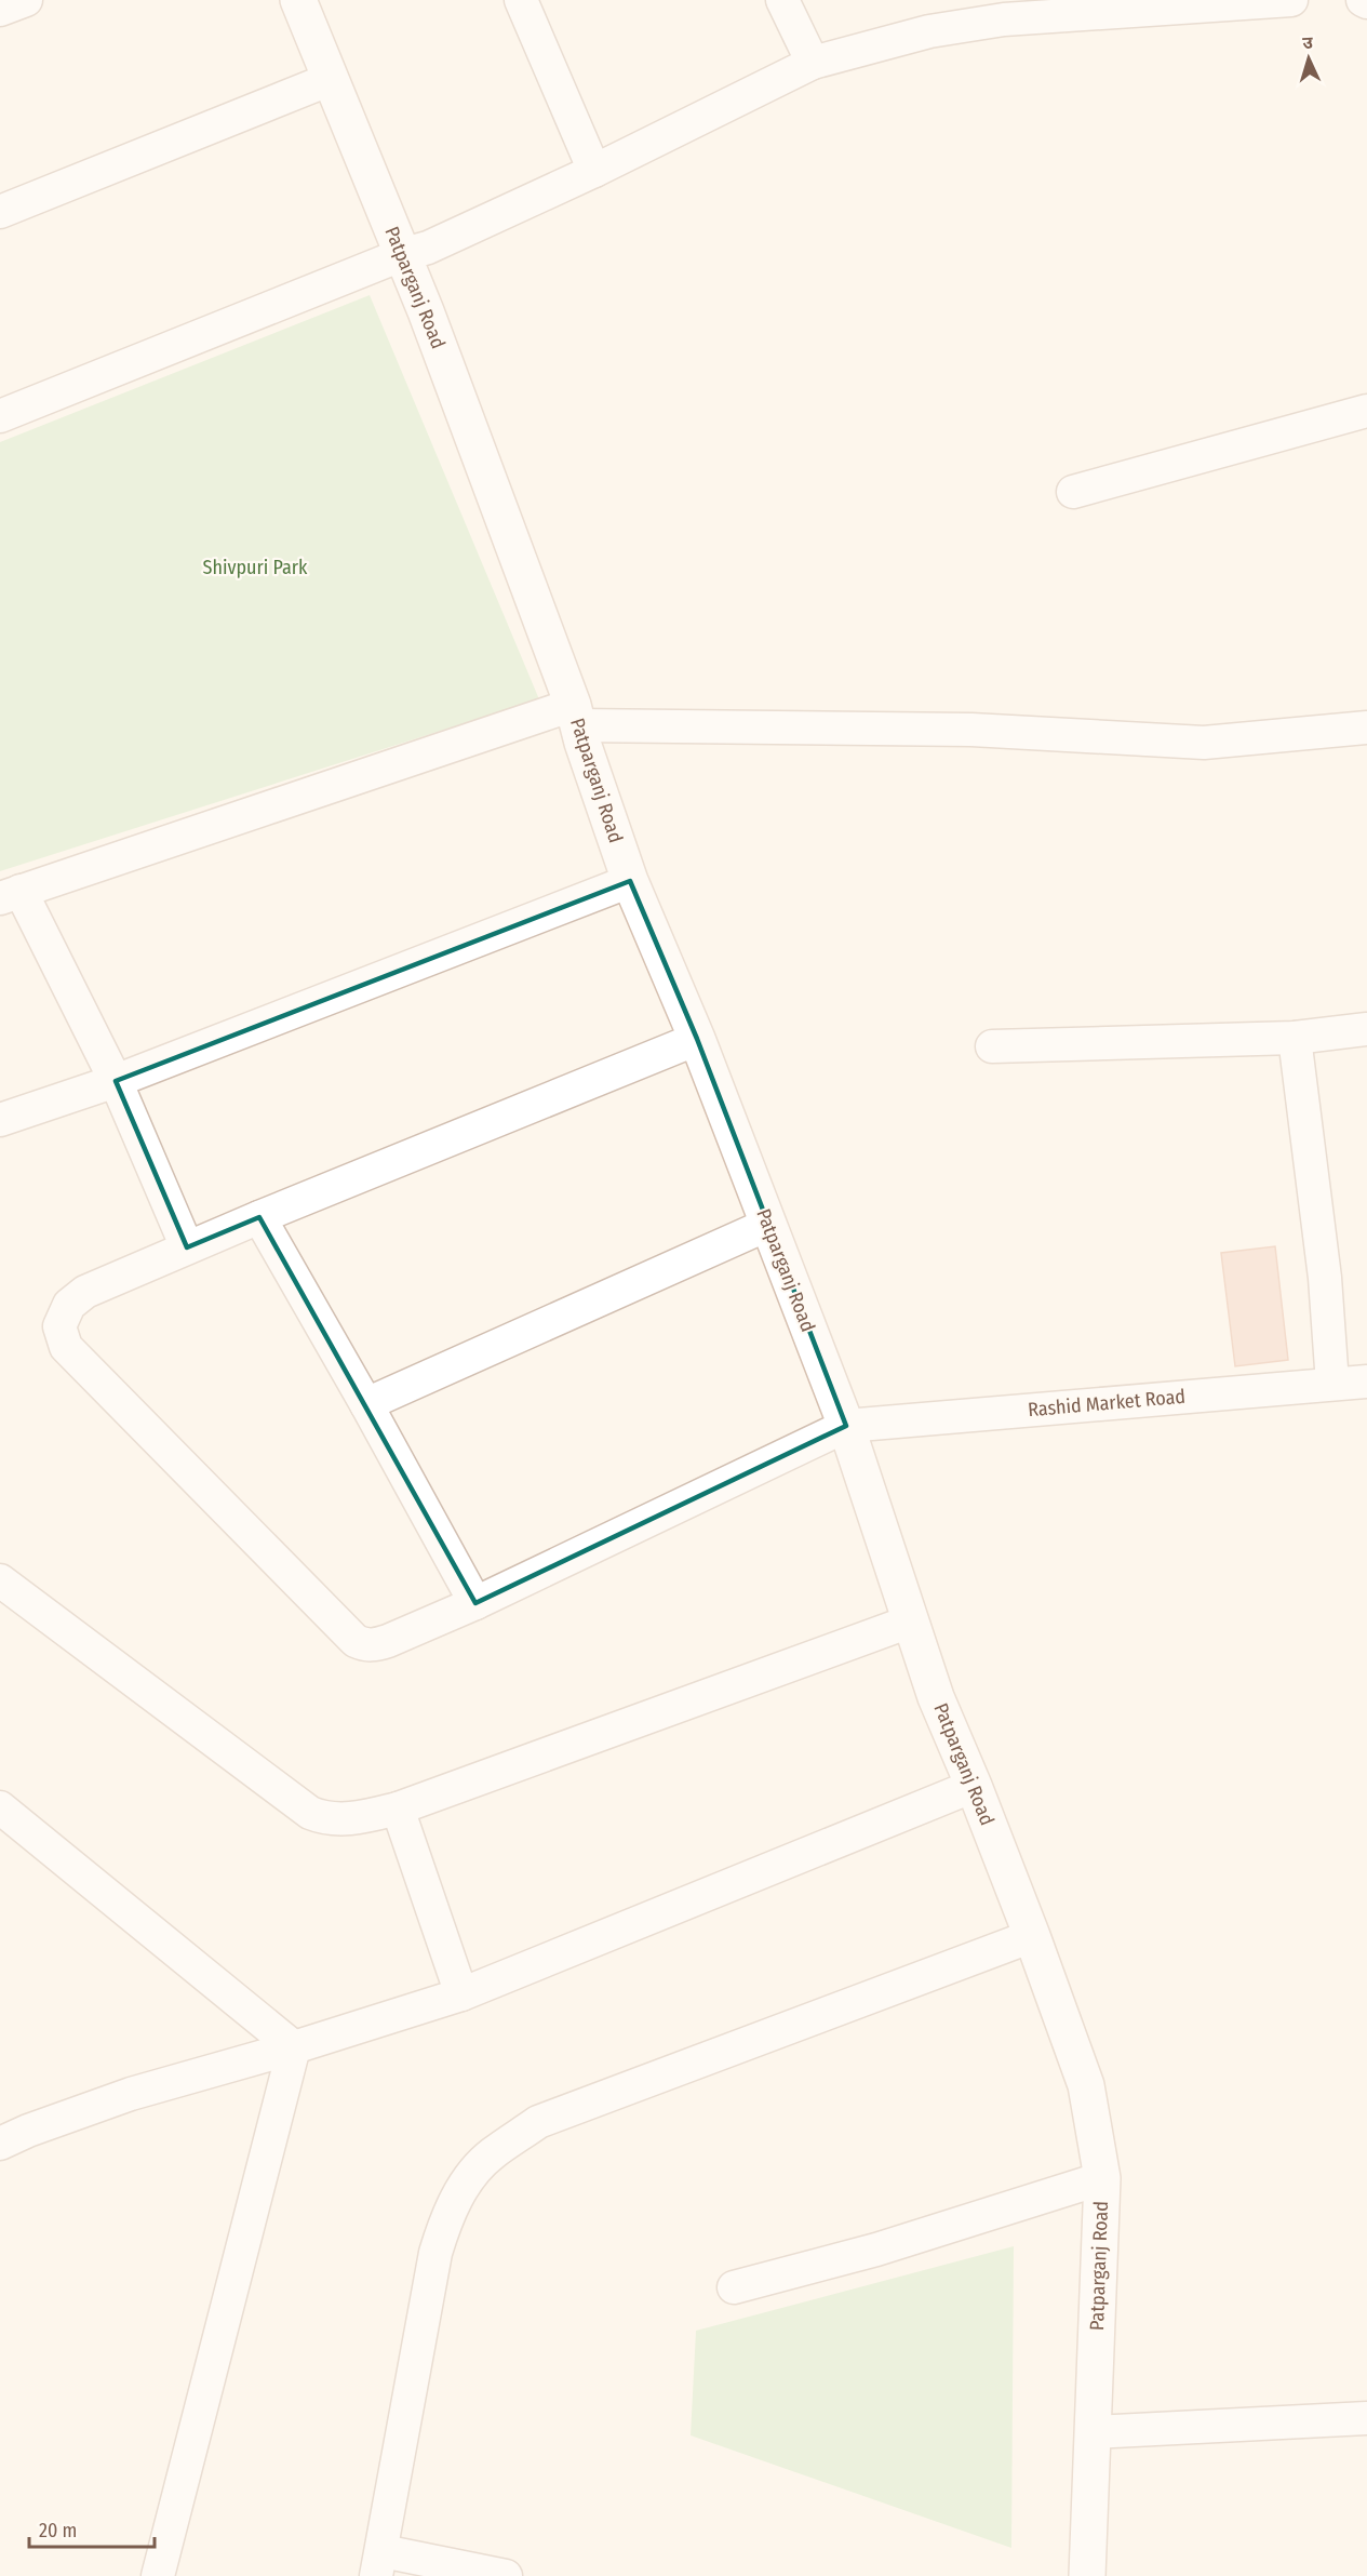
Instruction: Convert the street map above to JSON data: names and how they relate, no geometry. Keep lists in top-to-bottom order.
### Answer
{
  "streets": {
    "street": ["Patparganj Road", "Rashid Market Road"]
  },
  "crossings": [
    ["Patparganj Road", "Rashid Market Road"]
  ],
  "parks": ["Shivpuri Park"],
  "scale_bar": "20 m",
  "north": "top"
}
